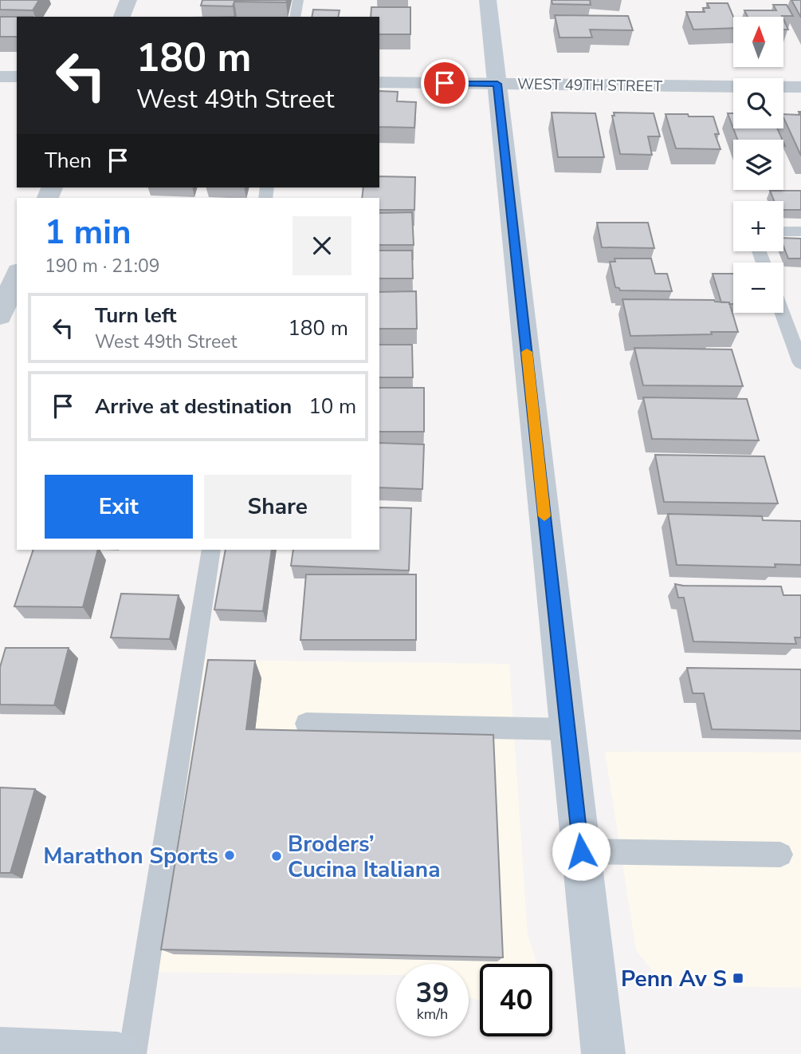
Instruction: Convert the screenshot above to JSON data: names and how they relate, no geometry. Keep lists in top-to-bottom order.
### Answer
{
  "streets": {
    "street": ["WEST 49TH STREET"]
  },
  "places": {
    "other": ["Marathon Sports", "Broders’ Cucina Italiana"],
    "transit": ["Penn Av S"]
  },
  "north": "top",
  "page": {
    "map_buttons": ["+", "−"],
    "turn": ["180 m", "West 49th Street"],
    "then": "Then",
    "heading": ["1 min", "190 m · 21:09"],
    "list": [
      {
        "name": "Turn left",
        "note": "West 49th Street",
        "value": "180 m"
      },
      {
        "name": "Arrive at destination",
        "value": "10 m"
      }
    ],
    "buttons": ["Exit", "Share"],
    "speed": "39 km/h",
    "limit": "40"
  }
}
